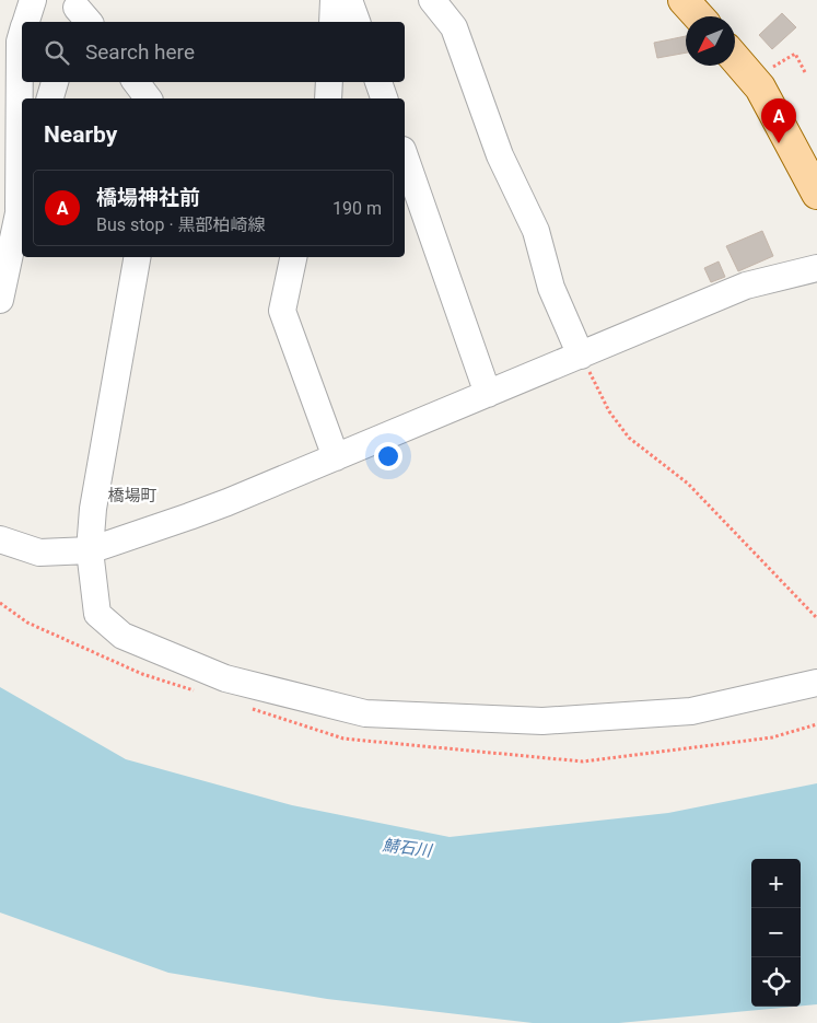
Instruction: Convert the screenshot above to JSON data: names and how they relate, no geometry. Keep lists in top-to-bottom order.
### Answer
{
  "districts": ["橋場町"],
  "water": ["鯖石川"],
  "north": "bottom left",
  "page": {
    "search": "Search here",
    "pins": "A",
    "heading": "Nearby",
    "list": [
      {
        "mark": "A",
        "name": "橋場神社前",
        "note": "Bus stop · 黒部柏崎線",
        "value": "190 m"
      }
    ],
    "map_buttons": ["+", "−"]
  }
}
